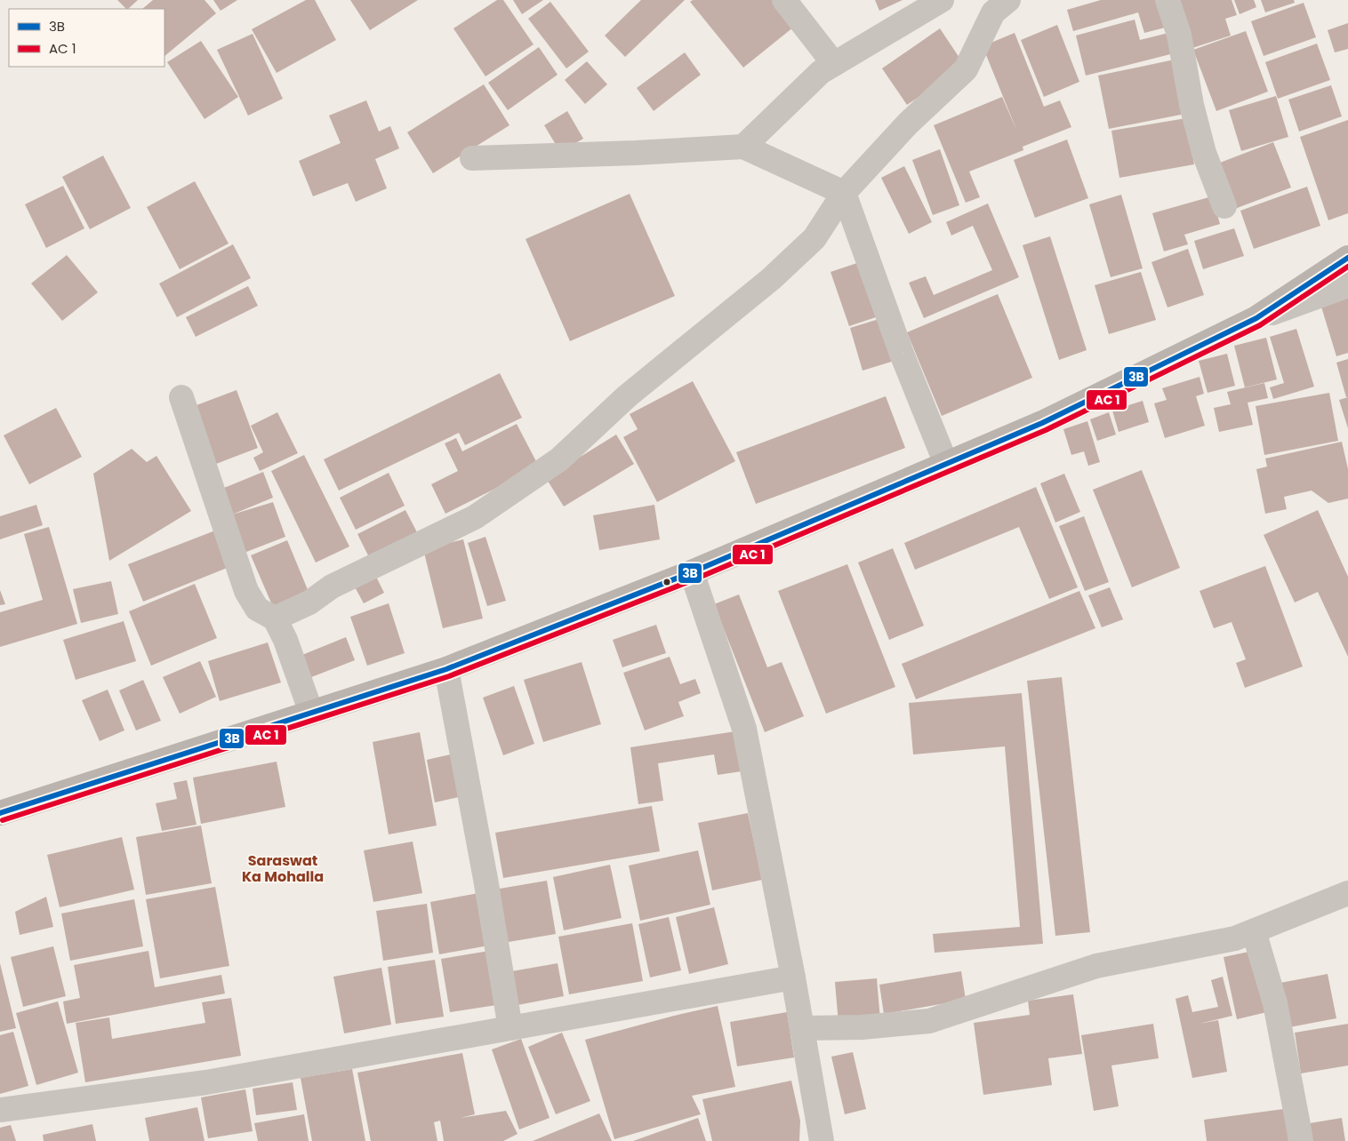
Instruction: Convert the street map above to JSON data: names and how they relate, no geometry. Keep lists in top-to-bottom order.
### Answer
{
  "districts": ["Saraswat Ka Mohalla"],
  "lines": ["transit line 3B"],
  "legend": ["3B", "AC 1"]
}
